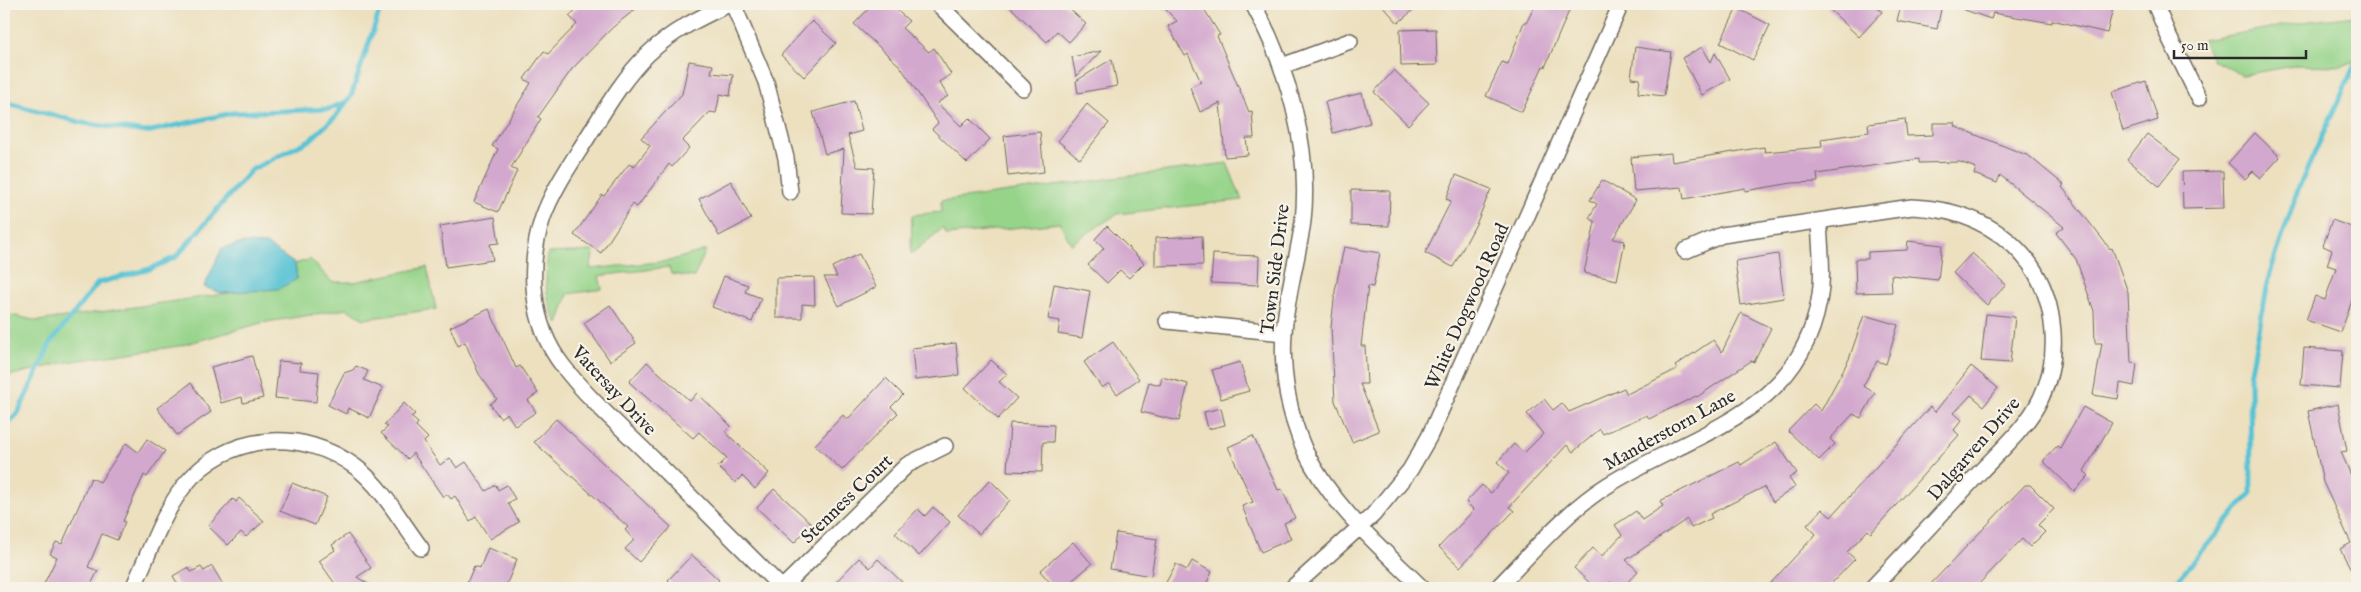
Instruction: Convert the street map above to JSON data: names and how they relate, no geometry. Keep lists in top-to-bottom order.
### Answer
{
  "streets": {
    "street": [
      "Town Side Drive",
      "White Dogwood Road",
      "Vatersay Drive",
      "Manderstorn Lane",
      "Dalgarven Drive",
      "Stenness Court"
    ]
  },
  "crossings": [
    ["Town Side Drive", "White Dogwood Road"],
    ["Vatersay Drive", "Stenness Court"],
    ["Manderstorn Lane", "Dalgarven Drive"]
  ],
  "scale_bar": "50 m"
}
